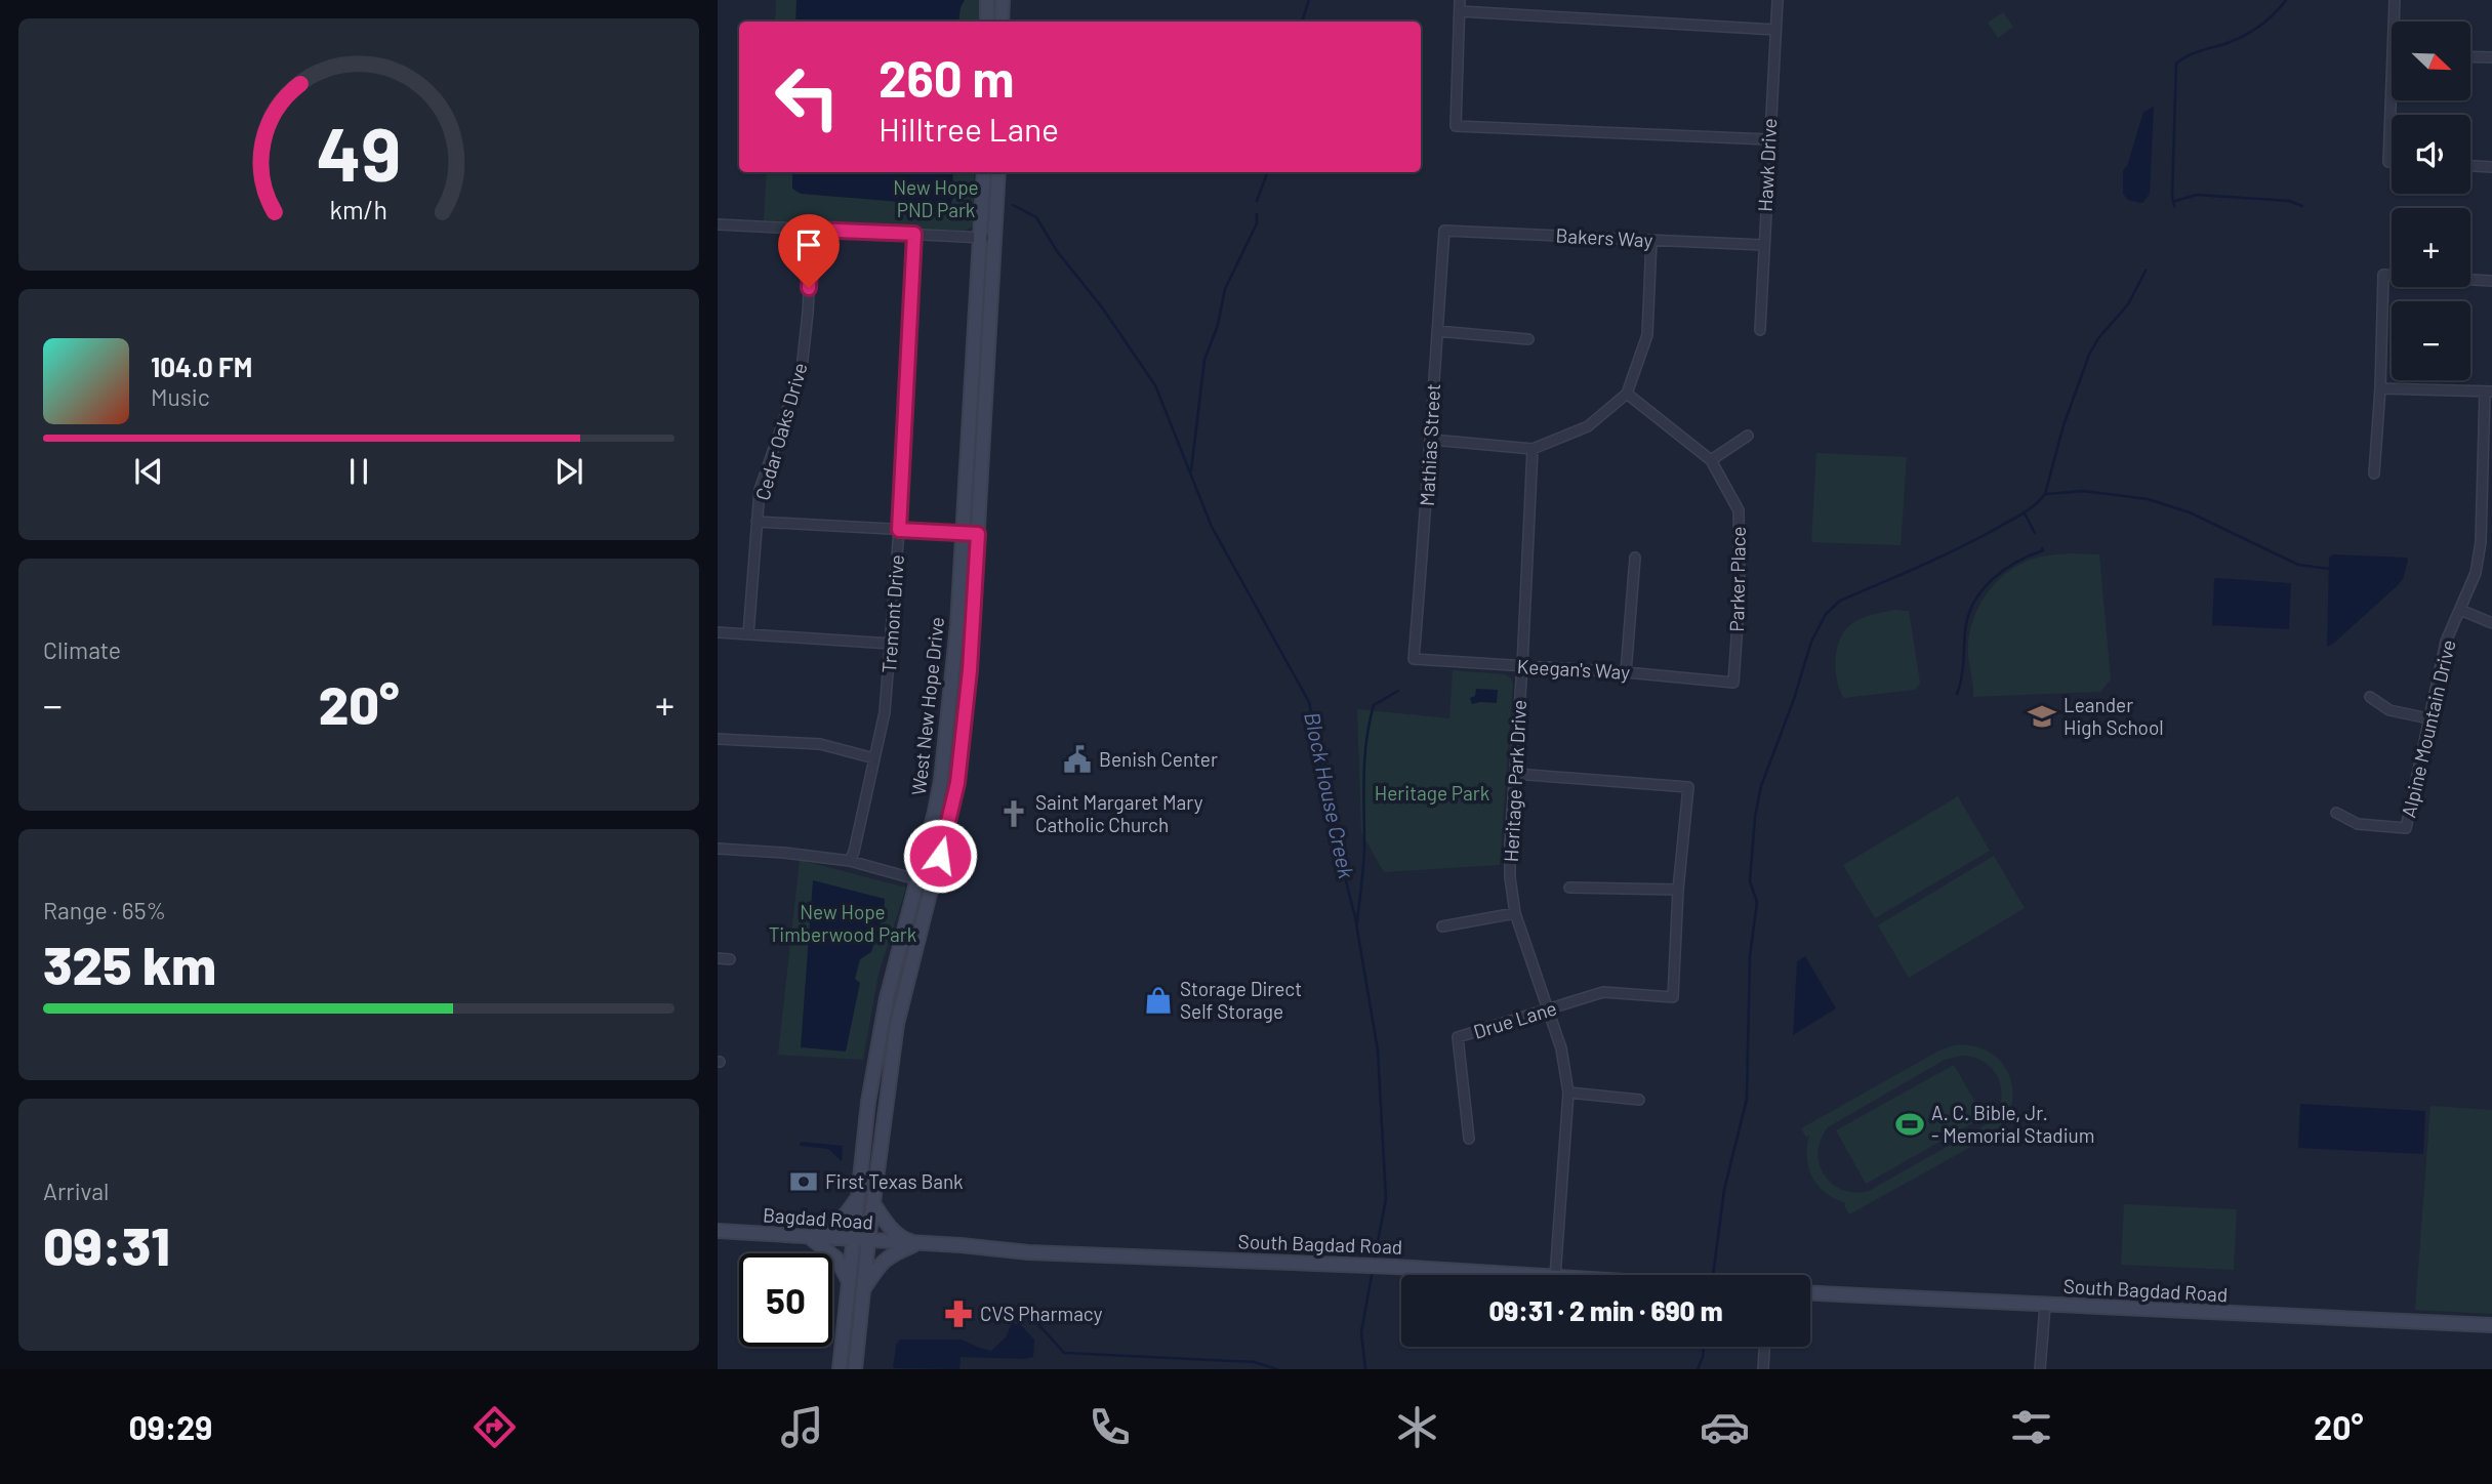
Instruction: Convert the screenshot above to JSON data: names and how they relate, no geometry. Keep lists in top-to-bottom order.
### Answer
{
  "streets": {
    "main road": ["West New Hope Drive", "Bagdad Road", "South Bagdad Road"],
    "street": [
      "Hawk Drive",
      "Bakers Way",
      "Cedar Oaks Drive",
      "Mathias Street",
      "Parker Place",
      "Tremont Drive",
      "Keegan's Way",
      "Alpine Mountain Drive",
      "Heritage Park Drive",
      "Drue Lane"
    ]
  },
  "crossings": [
    ["Hawk Drive", "Bakers Way"],
    ["Bakers Way", "Mathias Street"],
    ["Mathias Street", "Keegan's Way"],
    ["Parker Place", "Keegan's Way"],
    ["Keegan's Way", "Heritage Park Drive"],
    ["West New Hope Drive", "Bagdad Road"],
    ["Heritage Park Drive", "Drue Lane"],
    ["Bagdad Road", "South Bagdad Road"]
  ],
  "water": ["Block House Creek"],
  "parks": ["New Hope PND Park", "Heritage Park", "New Hope Timberwood Park"],
  "places": {
    "school or university": ["Leander High School"],
    "public building": ["Benish Center"],
    "church": ["Saint Margaret Mary Catholic Church"],
    "shop": ["Storage Direct Self Storage"],
    "sports": ["A. C. Bible, Jr. - Memorial Stadium"],
    "bank": ["First Texas Bank"],
    "pharmacy": ["CVS Pharmacy"]
  },
  "north": "bottom right",
  "page": {
    "map_buttons": ["+", "−"],
    "turn": ["260 m", "Hilltree Lane"],
    "song": ["104.0 FM", "Music"],
    "tile": [
      "Climate",
      ["Range · 65%", "325 km"],
      ["Arrival", "09:31"]
    ],
    "heat": ["−", "20°", "+"],
    "limit": "50",
    "trip": "09:31 · 2 min · 690 m",
    "tabs": ["09:29", "20°"],
    "gauge": ["49", "km/h"]
  }
}
